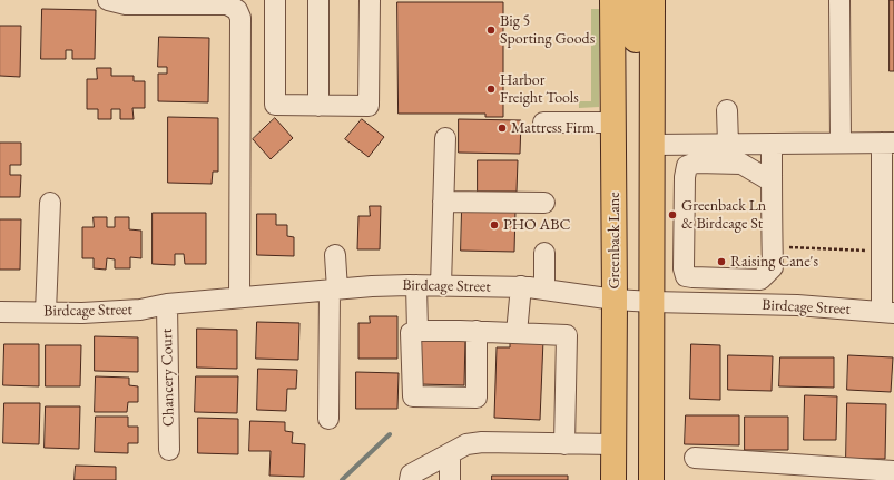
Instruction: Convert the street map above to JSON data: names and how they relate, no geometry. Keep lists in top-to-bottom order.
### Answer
{
  "streets": {
    "main road": ["Greenback Lane"],
    "street": ["Birdcage Street", "Chancery Court"]
  },
  "crossings": [
    ["Greenback Lane", "Birdcage Street"],
    ["Birdcage Street", "Chancery Court"]
  ],
  "places": [
    "Big 5 Sporting Goods",
    "Harbor Freight Tools",
    "Mattress Firm",
    "Greenback Ln & Birdcage St",
    "PHO ABC",
    "Raising Cane's"
  ]
}
